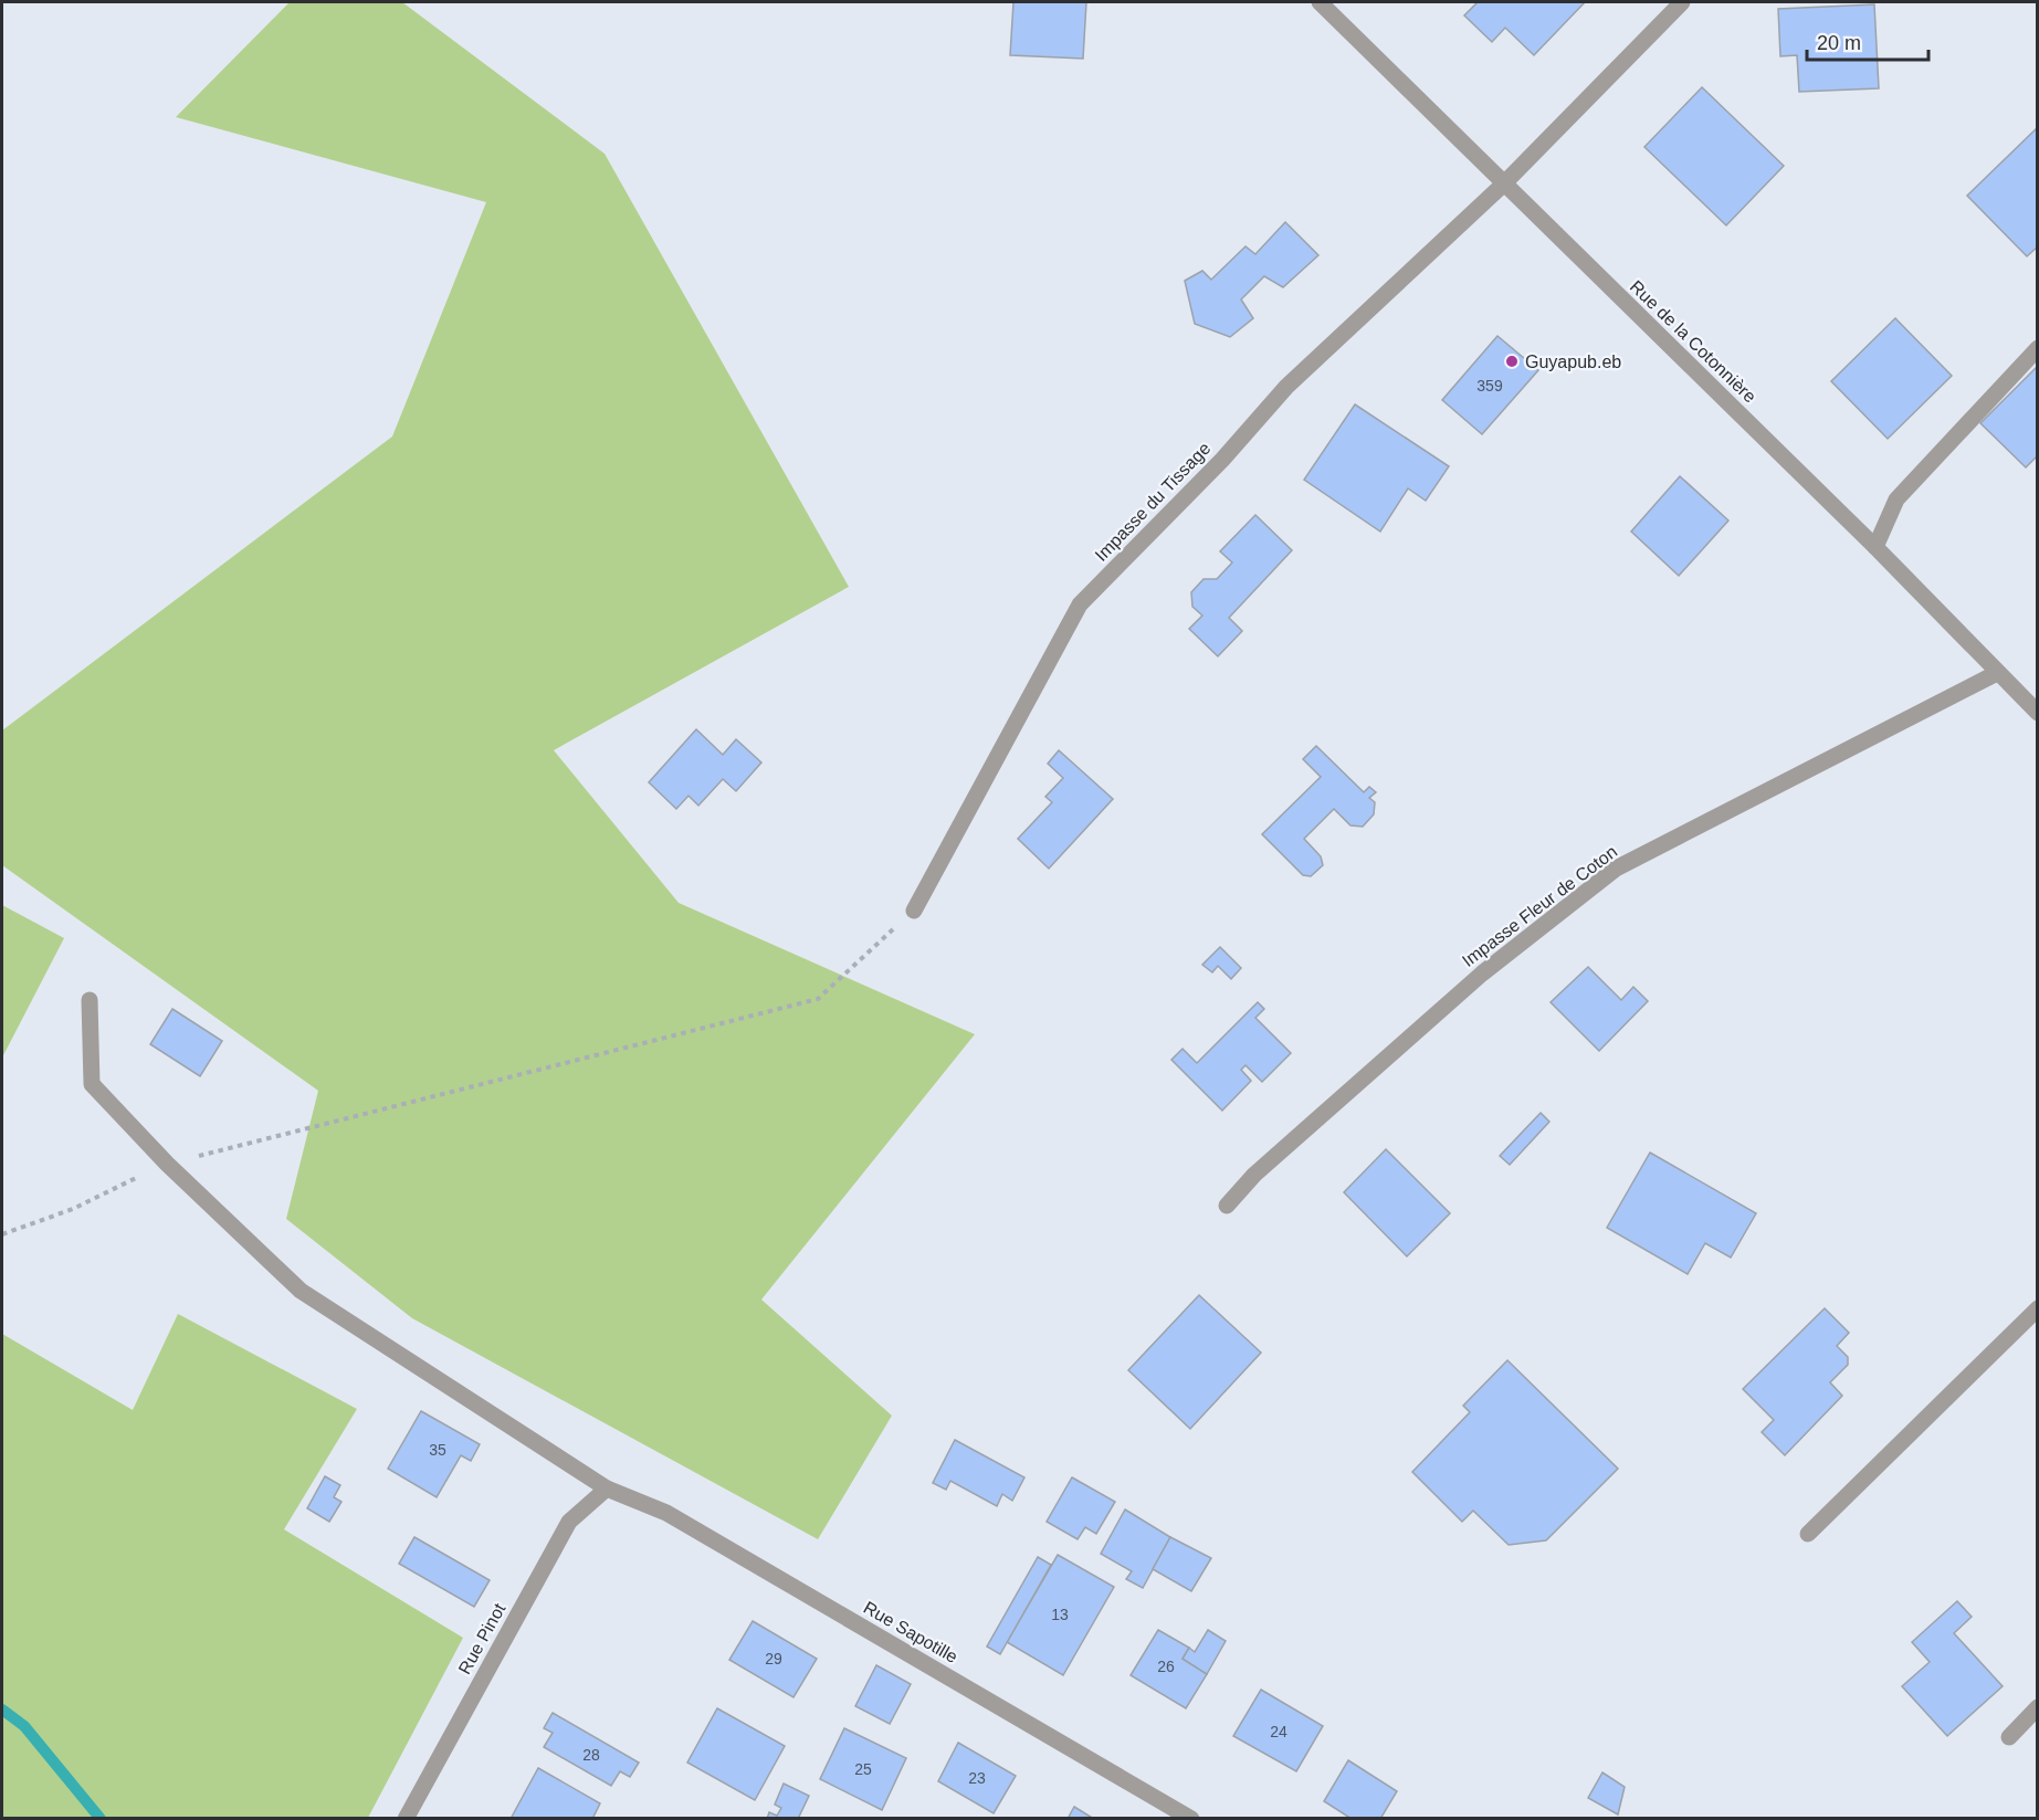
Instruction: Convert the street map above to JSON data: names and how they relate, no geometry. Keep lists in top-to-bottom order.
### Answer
{
  "streets": {
    "street": [
      "Rue de la Cotonnière",
      "Impasse du Tissage",
      "Impasse Fleur de Coton",
      "Rue Sapotille",
      "Rue Pinot"
    ]
  },
  "crossings": [
    ["Rue de la Cotonnière", "Impasse du Tissage"],
    ["Rue de la Cotonnière", "Impasse Fleur de Coton"],
    ["Rue Sapotille", "Rue Pinot"]
  ],
  "places": ["Guyapub.eb"],
  "house_numbers": [
    "359",
    "35",
    "13",
    "29",
    "26",
    "24",
    "28",
    "25",
    "23"
  ],
  "scale_bar": "20 m"
}
